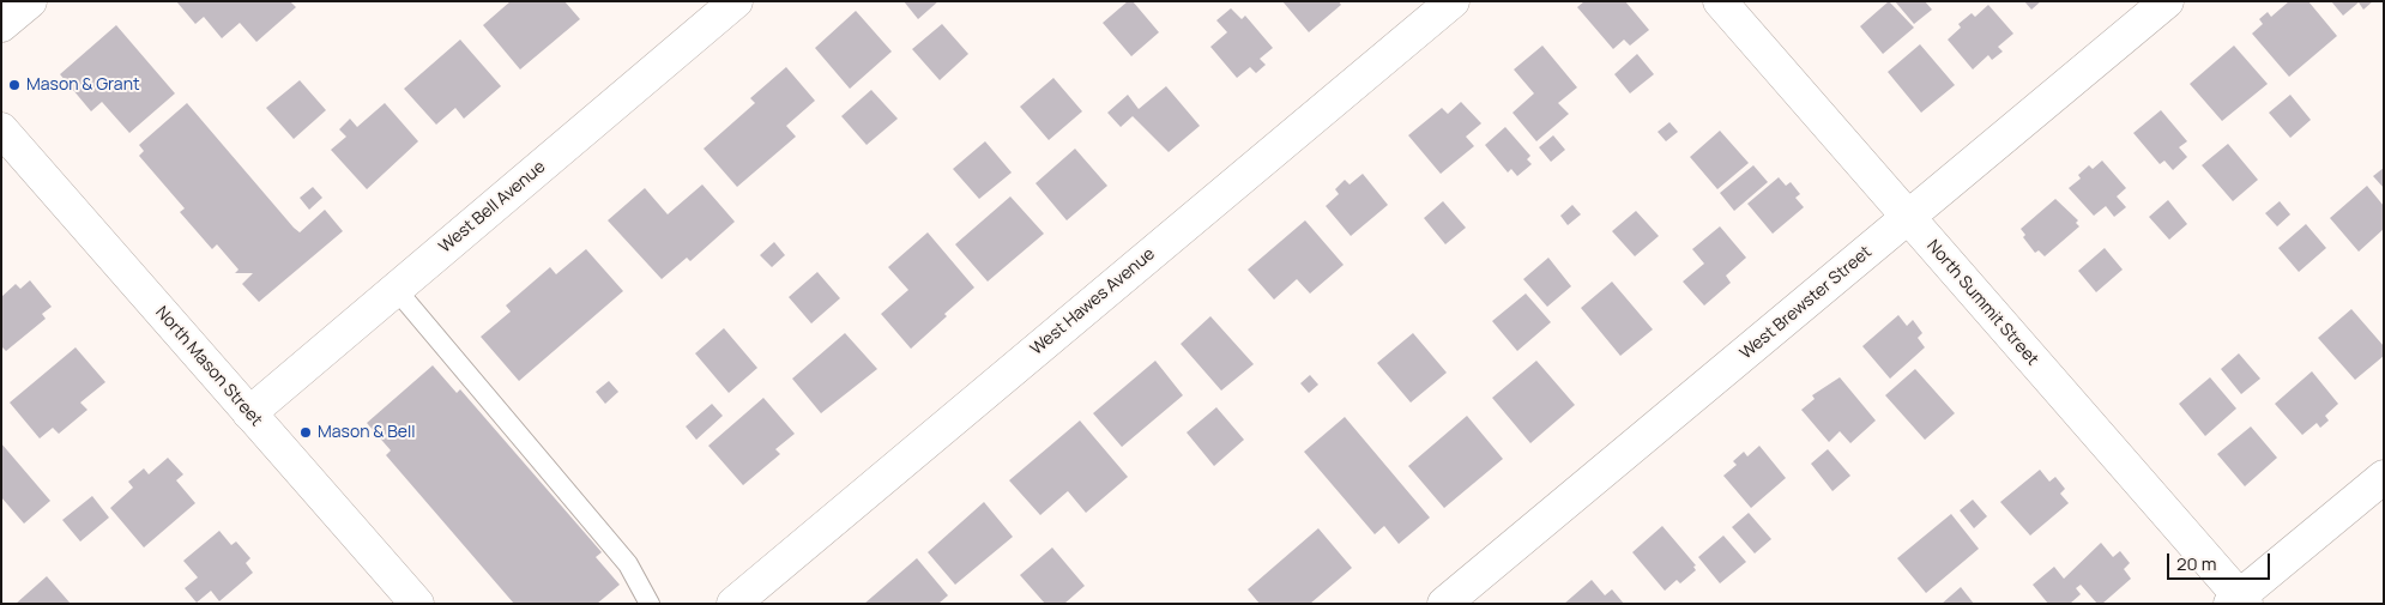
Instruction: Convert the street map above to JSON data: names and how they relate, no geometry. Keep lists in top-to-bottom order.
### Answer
{
  "streets": {
    "street": [
      "West Bell Avenue",
      "West Hawes Avenue",
      "West Brewster Street",
      "North Summit Street",
      "North Mason Street"
    ]
  },
  "crossings": [
    ["West Bell Avenue", "North Mason Street"],
    ["West Brewster Street", "North Summit Street"]
  ],
  "places": ["Mason & Grant", "Mason & Bell"],
  "scale_bar": "20 m"
}
